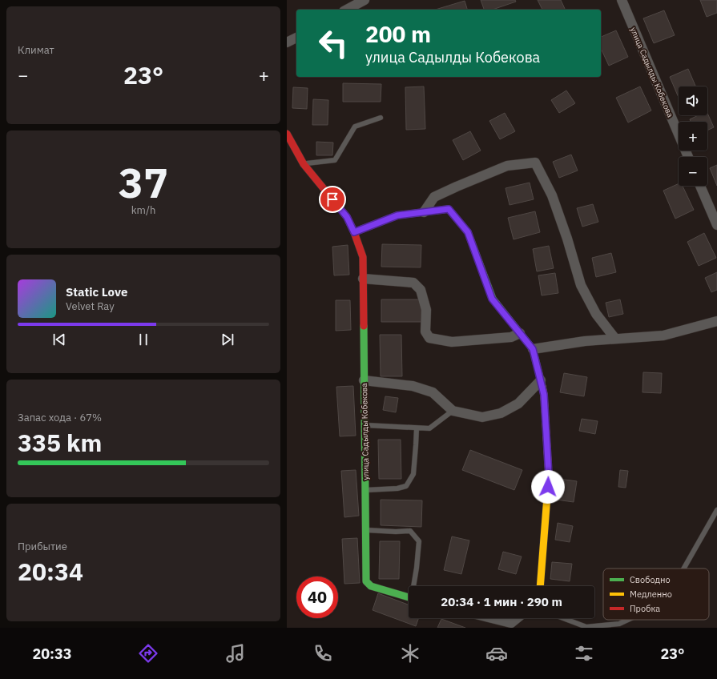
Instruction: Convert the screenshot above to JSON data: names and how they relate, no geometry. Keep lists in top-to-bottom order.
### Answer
{
  "streets": {
    "street": ["улица Садылды Кобекова"]
  },
  "legend": ["Свободно", "Медленно", "Пробка"],
  "page": {
    "tile": [
      "Климат",
      ["37", "km/h"],
      ["Запас хода · 67%", "335 km"],
      ["Прибытие", "20:34"]
    ],
    "turn": ["200 m", "улица Садылды Кобекова"],
    "heat": ["−", "23°", "+"],
    "map_buttons": ["+", "−"],
    "song": ["Static Love", "Velvet Ray"],
    "limit": "40",
    "trip": "20:34 · 1 мин · 290 m",
    "tabs": ["20:33", "23°"]
  }
}
